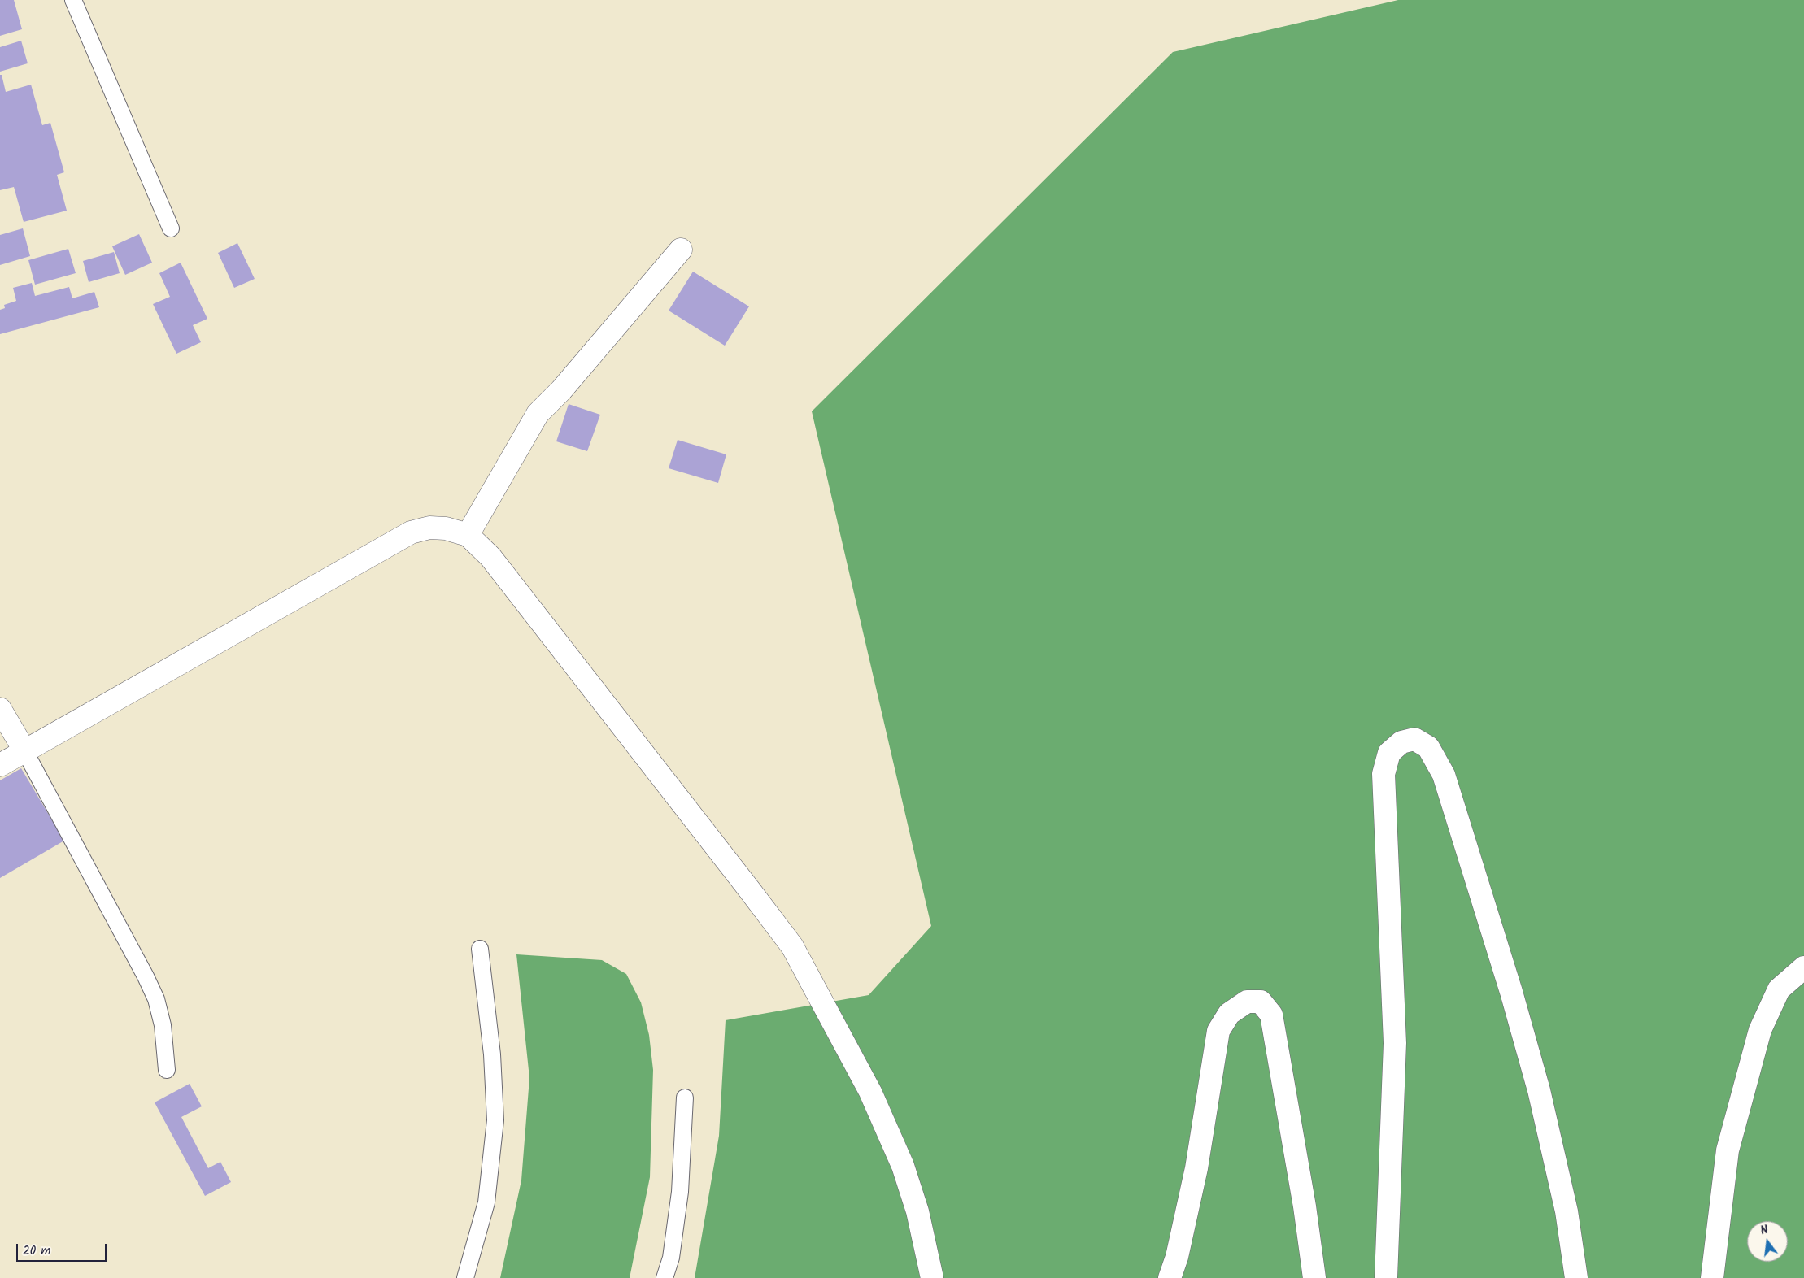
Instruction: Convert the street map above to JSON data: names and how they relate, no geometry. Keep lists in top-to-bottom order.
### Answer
{
  "scale_bar": "20 m",
  "north": "top"
}
